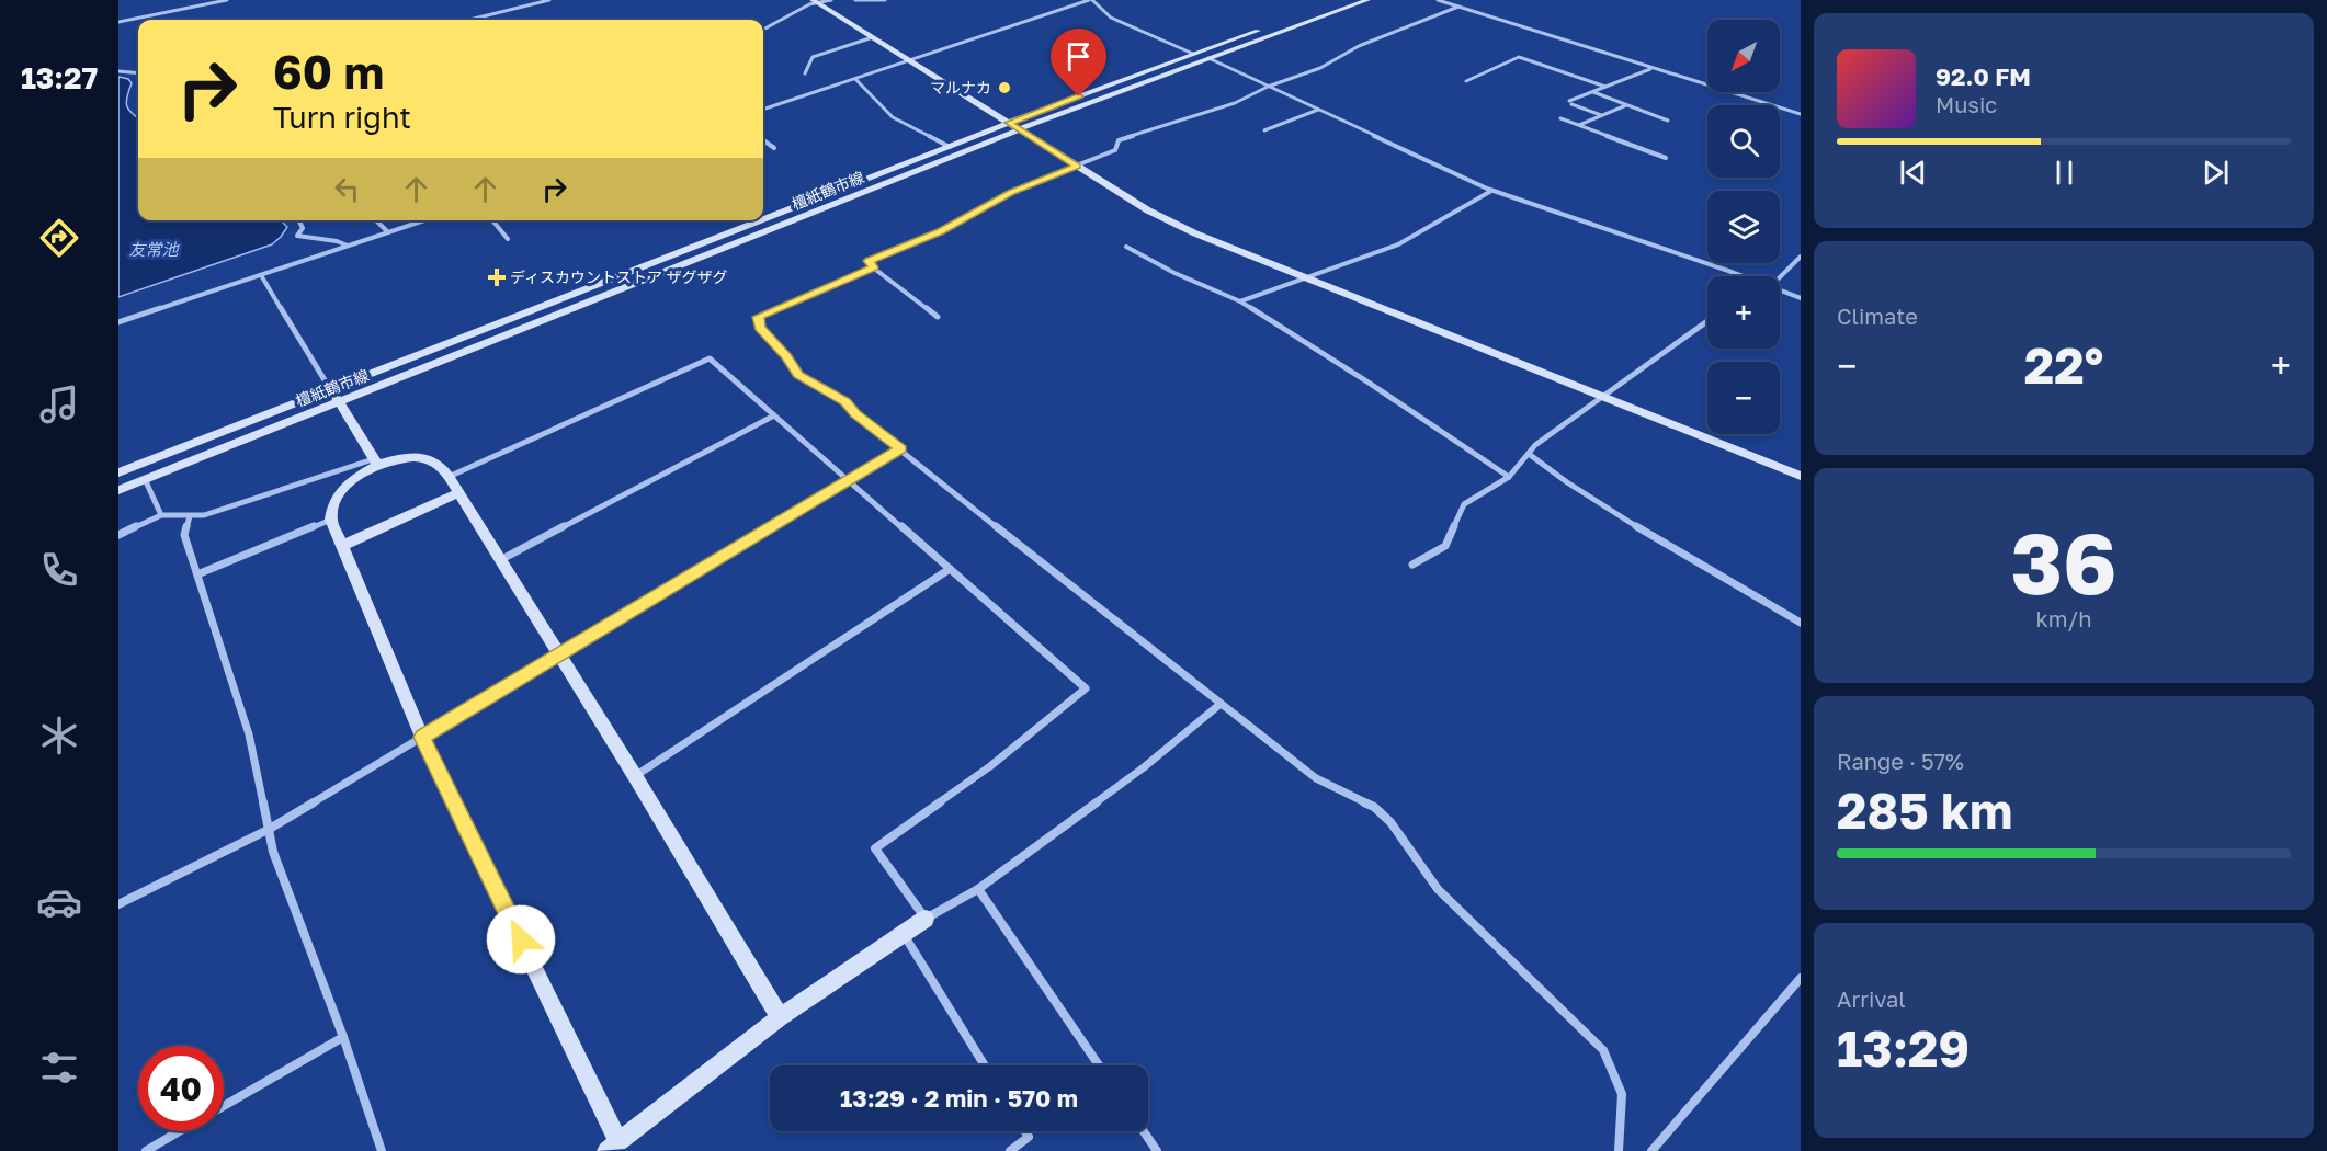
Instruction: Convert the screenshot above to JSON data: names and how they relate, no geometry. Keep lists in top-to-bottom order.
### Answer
{
  "streets": {
    "main road": ["檀紙鶴市線"]
  },
  "water": ["友常池"],
  "places": {
    "other": ["マルナカ"],
    "health": ["ディスカウントストア ザグザグ"]
  },
  "north": "bottom left",
  "page": {
    "tabs": "13:27",
    "map_buttons": ["+", "−"],
    "turn": ["60 m", "Turn right"],
    "song": ["92.0 FM", "Music"],
    "tile": [
      "Climate",
      ["36", "km/h"],
      ["Range · 57%", "285 km"],
      ["Arrival", "13:29"]
    ],
    "heat": ["−", "22°", "+"],
    "limit": "40",
    "trip": "13:29 · 2 min · 570 m"
  }
}
